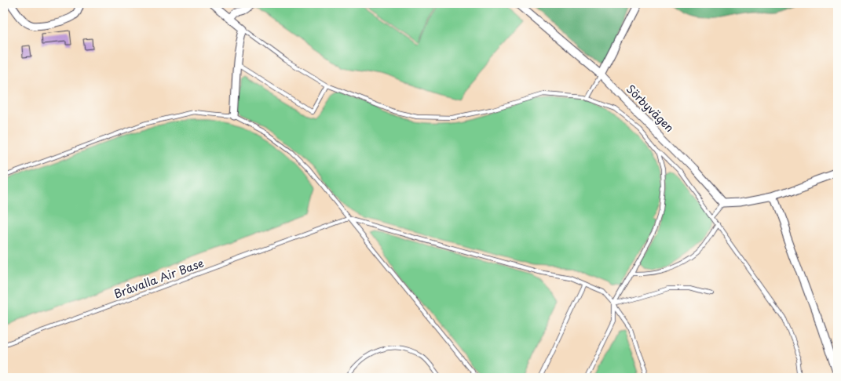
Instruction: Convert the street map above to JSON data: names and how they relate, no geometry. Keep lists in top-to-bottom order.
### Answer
{
  "streets": {
    "street": ["Sörbyvägen"],
    "lane": ["Bråvalla Air Base"]
  }
}
